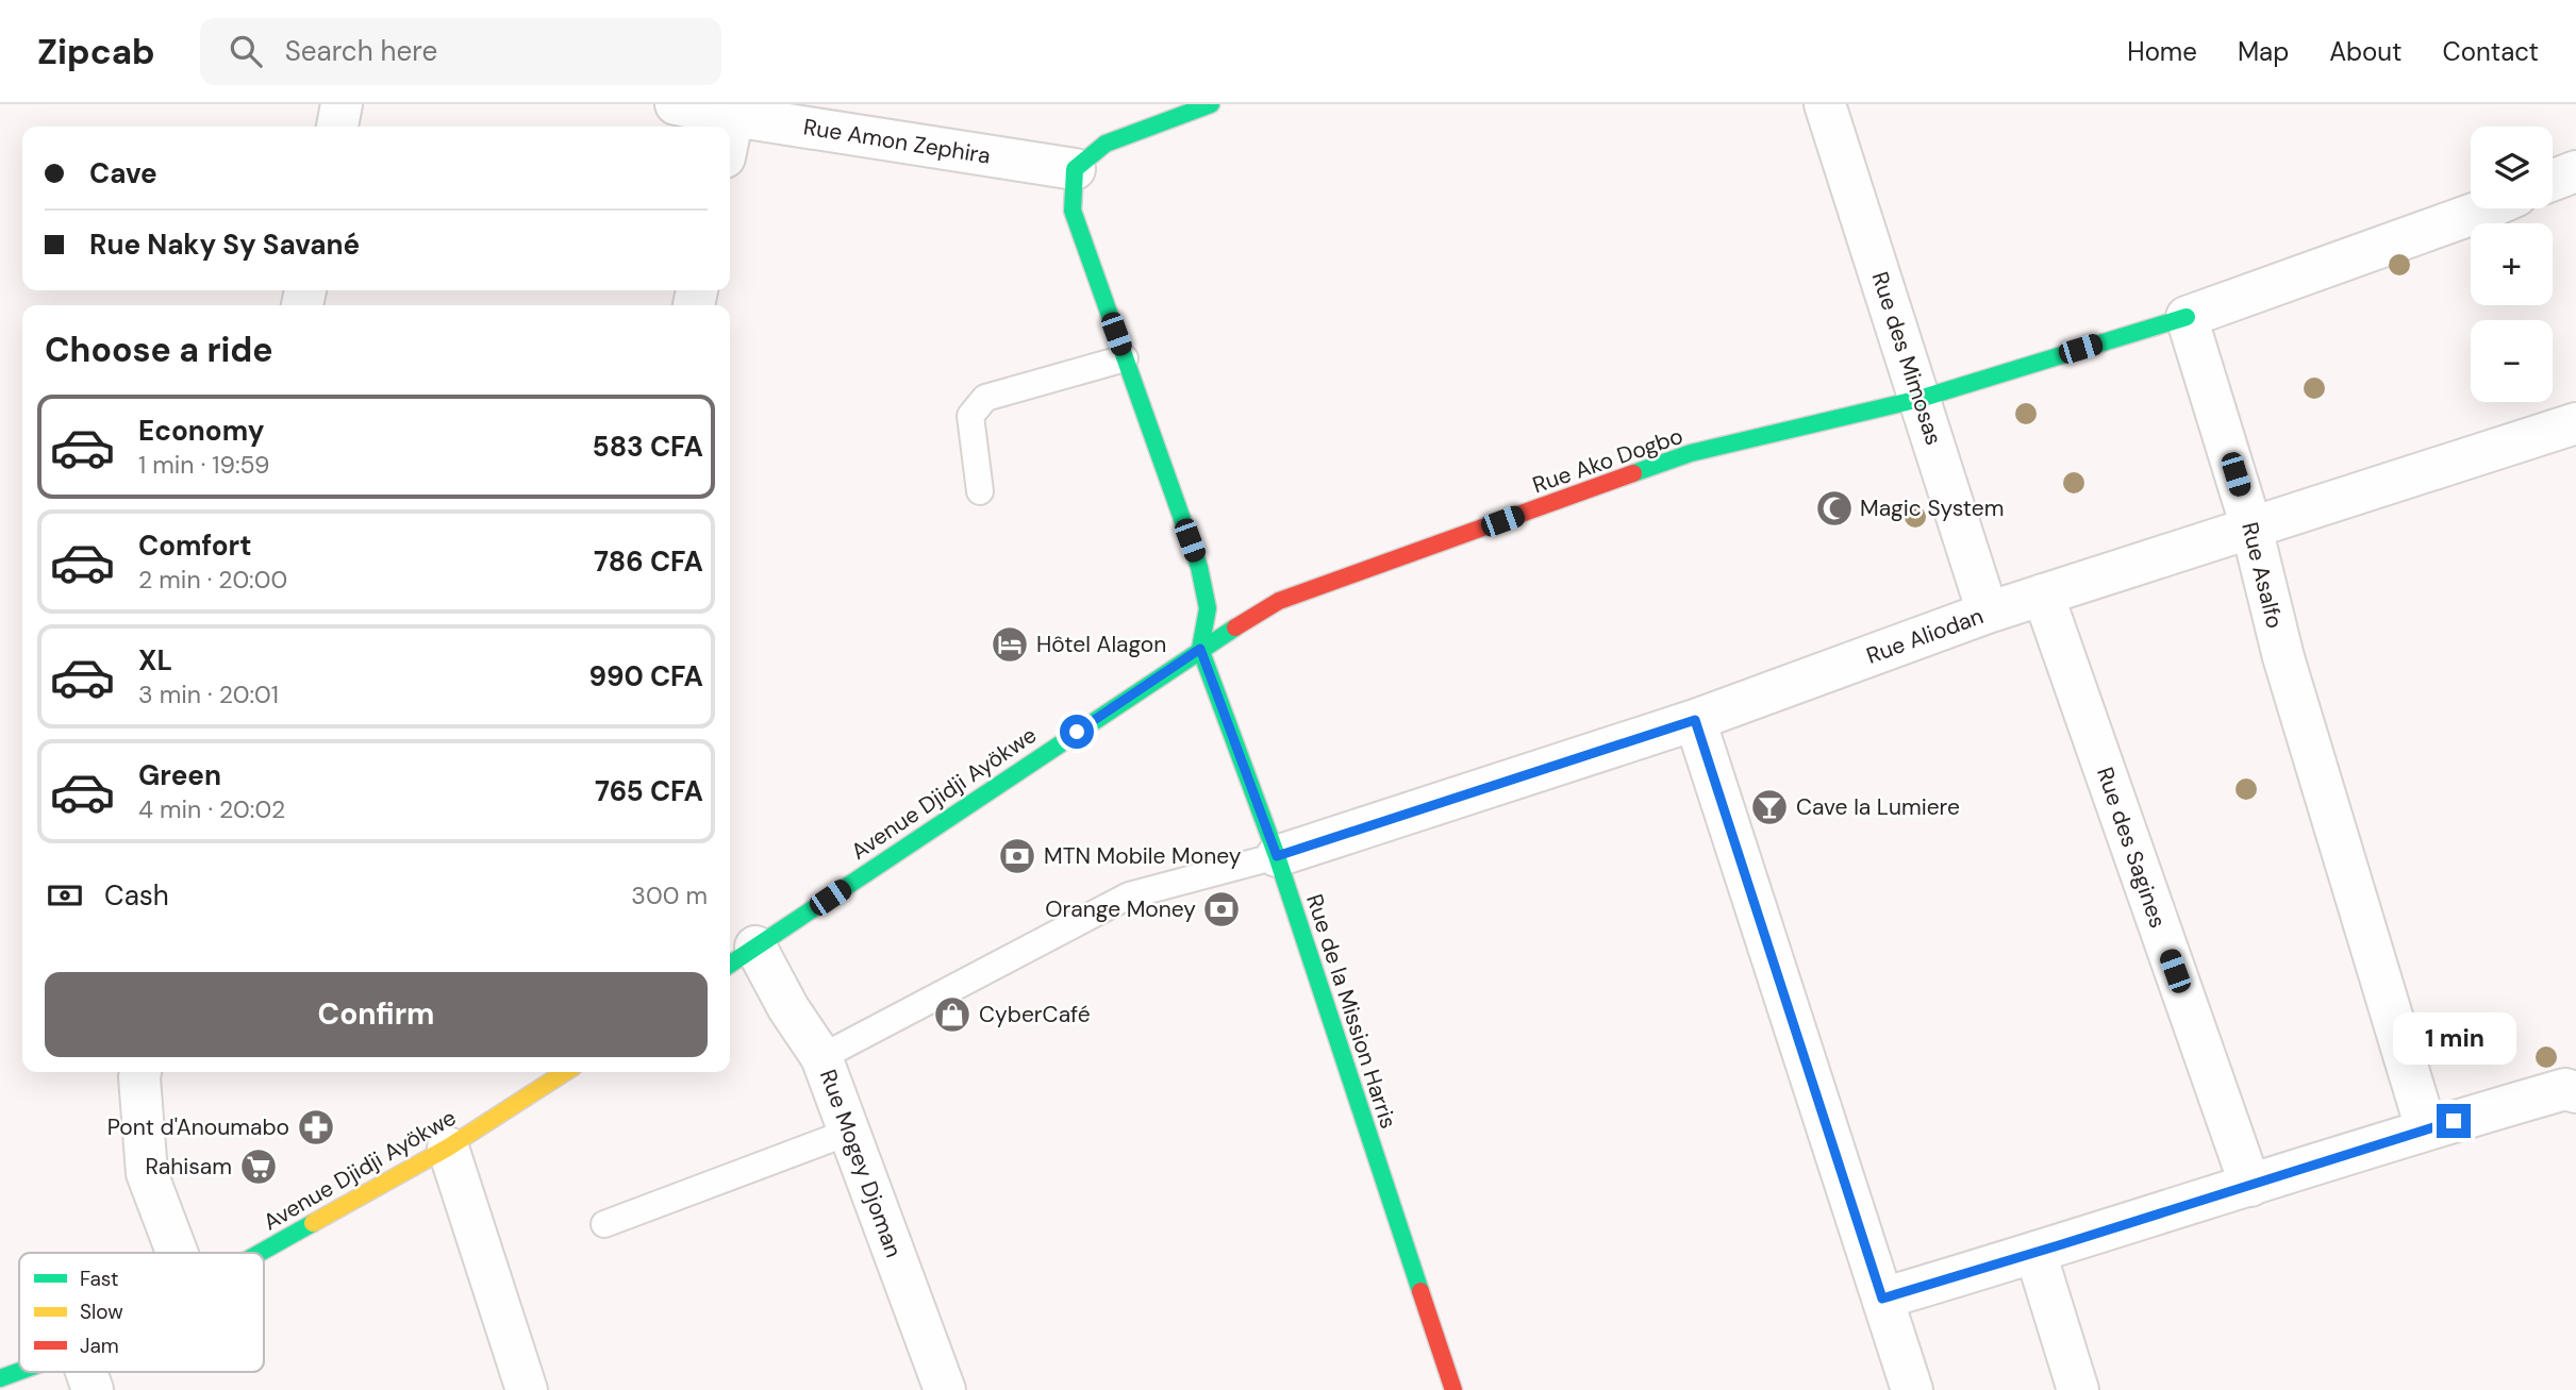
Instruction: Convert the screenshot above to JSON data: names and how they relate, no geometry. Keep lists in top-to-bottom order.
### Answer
{
  "streets": {
    "street": [
      "Rue Amon Zephira",
      "Rue des Mimosas",
      "Rue Ako Dogbo",
      "Rue Asalfo",
      "Rue Aliodan",
      "Avenue Djidji Ayökwe",
      "Rue des Sagines",
      "Rue de la Mission Harris",
      "Rue Mogey Djoman"
    ]
  },
  "crossings": [
    ["Rue des Mimosas", "Rue Ako Dogbo"],
    ["Rue des Mimosas", "Rue Aliodan"],
    ["Rue Ako Dogbo", "Rue Asalfo"],
    ["Rue Ako Dogbo", "Avenue Djidji Ayökwe"],
    ["Rue Ako Dogbo", "Rue de la Mission Harris"],
    ["Rue Asalfo", "Rue Aliodan"],
    ["Rue Aliodan", "Rue des Sagines"],
    ["Rue Aliodan", "Rue de la Mission Harris"],
    ["Avenue Djidji Ayökwe", "Rue de la Mission Harris"],
    ["Avenue Djidji Ayökwe", "Rue Mogey Djoman"]
  ],
  "places": {
    "mosque": ["Magic System"],
    "hotel": ["Hôtel Alagon"],
    "bar": ["Cave la Lumiere"],
    "bank": ["MTN Mobile Money", "Orange Money"],
    "shop": ["CyberCafé"],
    "pharmacy": ["Pont d'Anoumabo"],
    "supermarket": ["Rahisam"]
  },
  "legend": ["Fast", "Slow", "Jam"],
  "page": {
    "header": "Zipcab",
    "search": "Search here",
    "nav": [
      "Home",
      "Map",
      "About",
      "Contact"
    ],
    "map_buttons": ["+", "−"],
    "banner": ["Cave", "Rue Naky Sy Savané"],
    "heading": "Choose a ride",
    "list": [
      {
        "name": "Economy",
        "note": "1 min · 19:59",
        "value": "583 CFA"
      },
      {
        "name": "Comfort",
        "note": "2 min · 20:00",
        "value": "786 CFA"
      },
      {
        "name": "XL",
        "note": "3 min · 20:01",
        "value": "990 CFA"
      },
      {
        "name": "Green",
        "note": "4 min · 20:02",
        "value": "765 CFA"
      }
    ],
    "pay": ["Cash", "300 m"],
    "buttons": "Confirm",
    "bubble": "1 min"
  }
}
